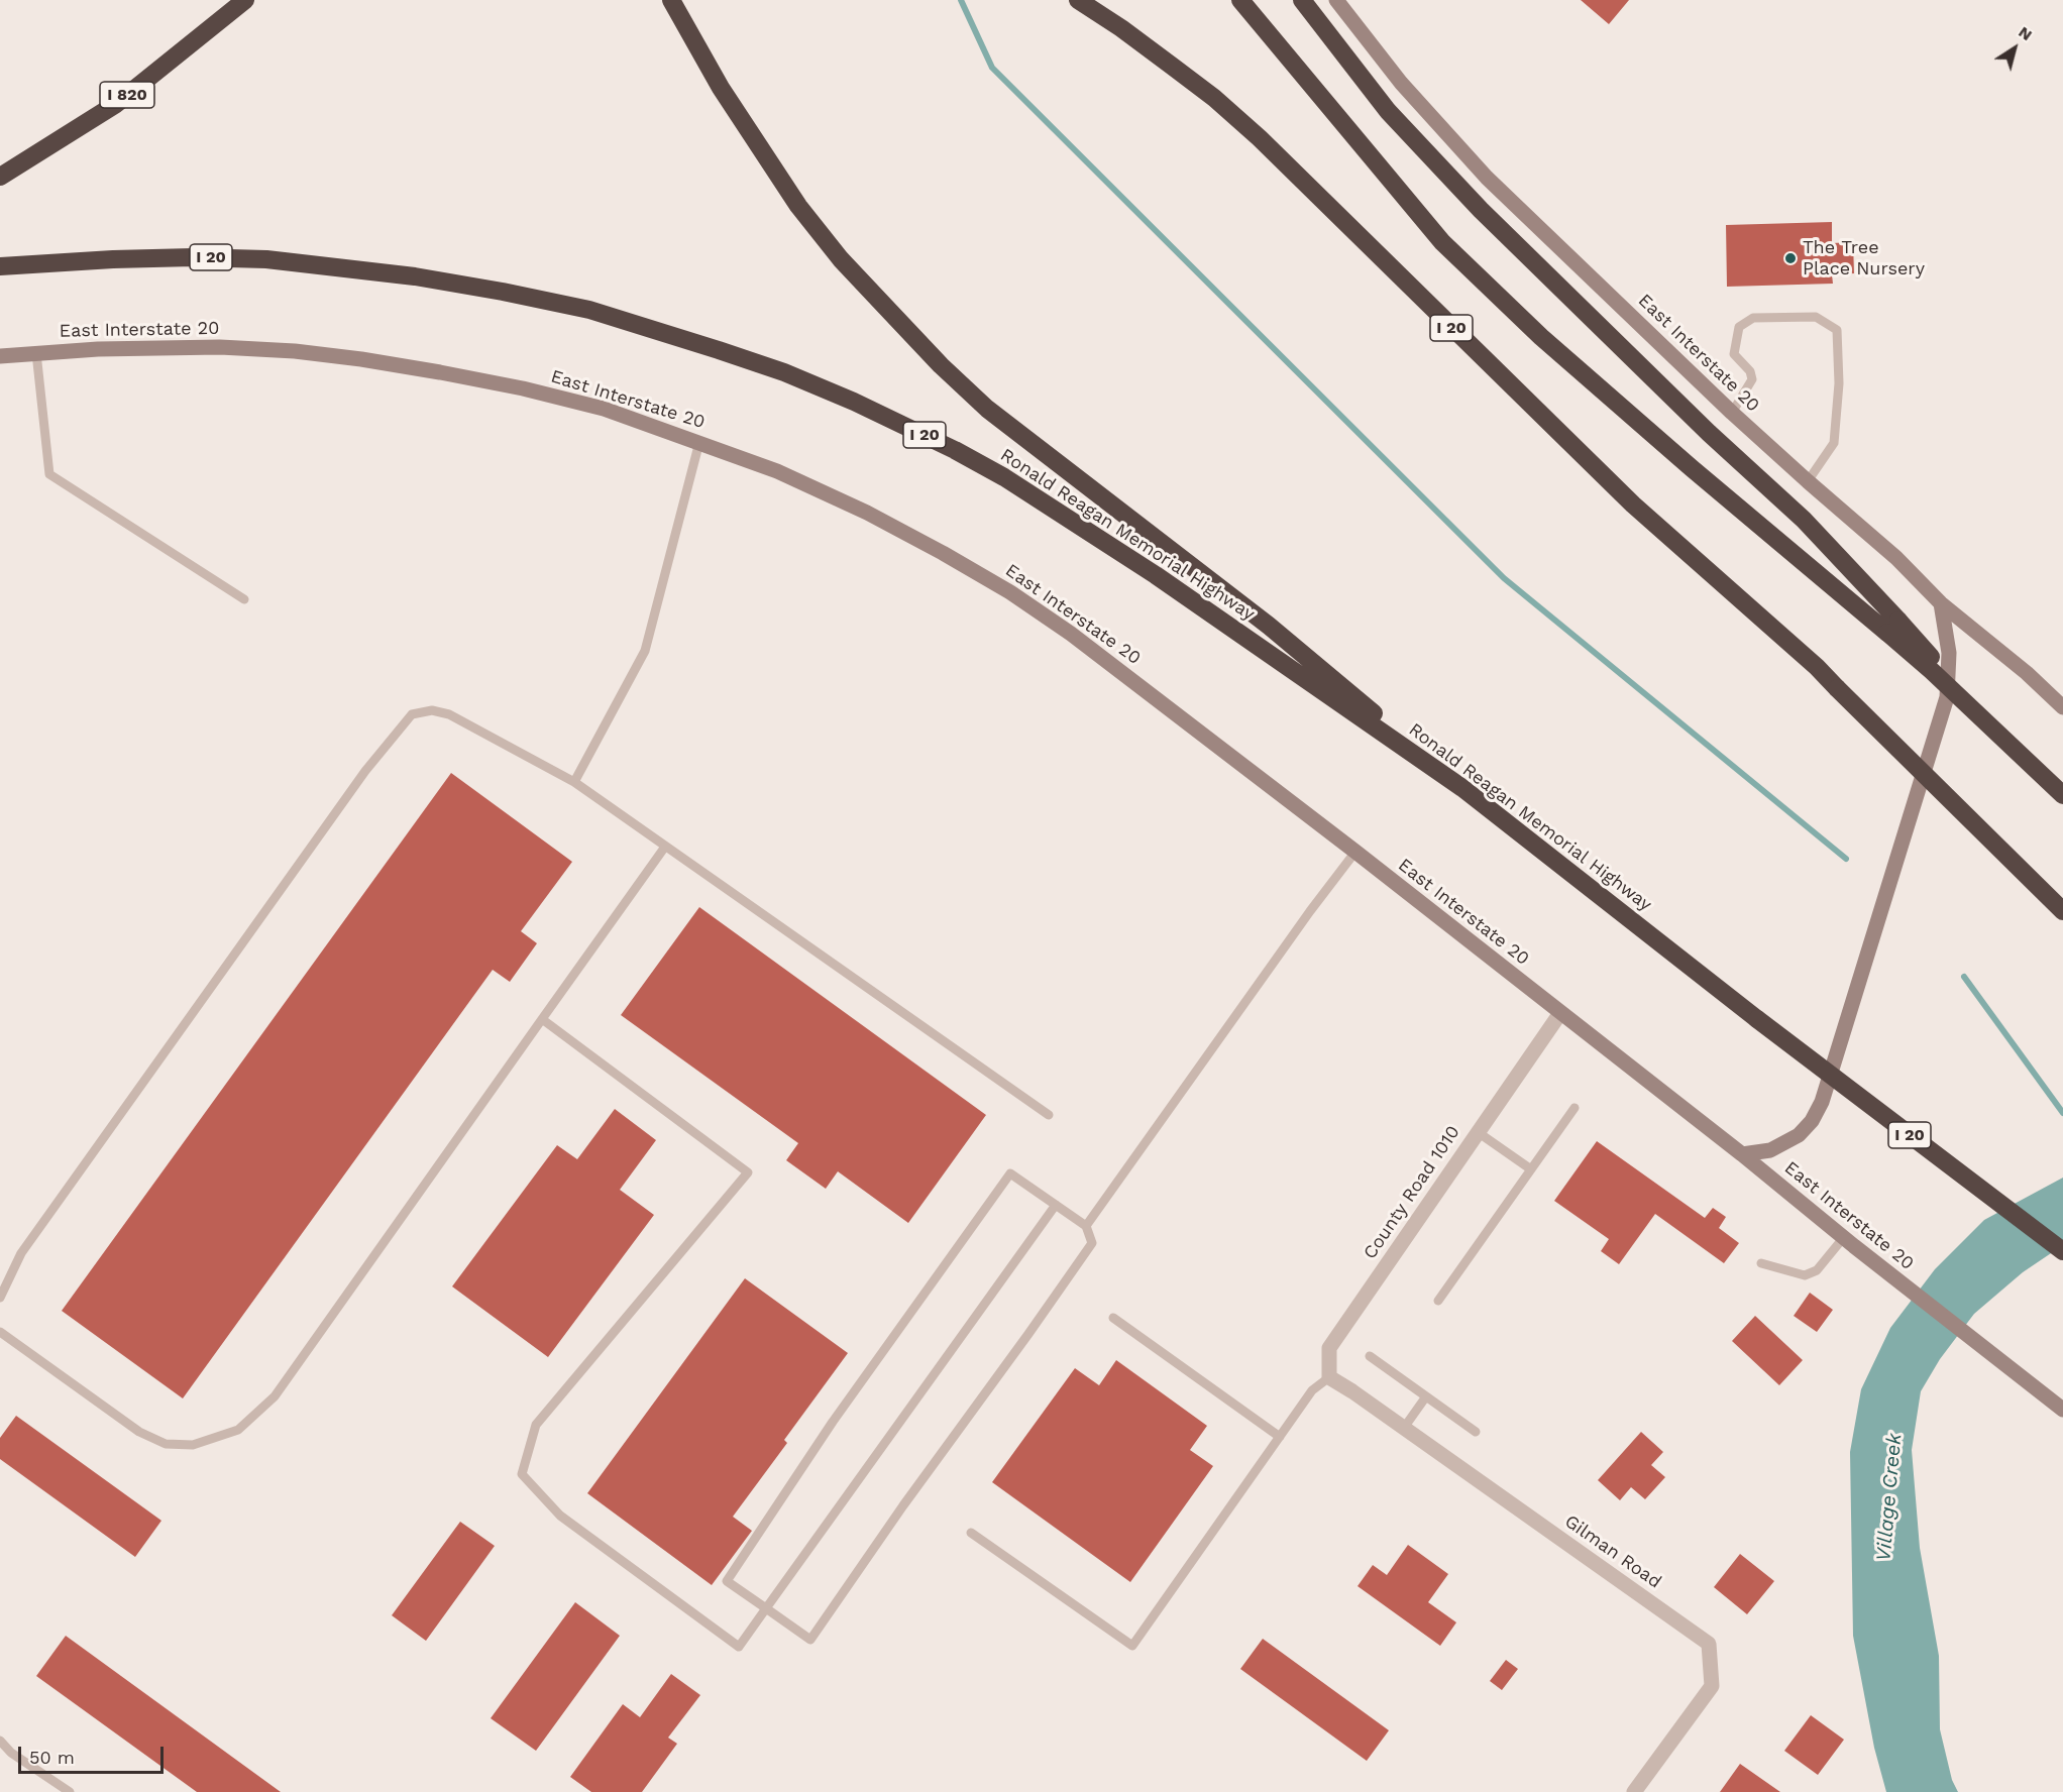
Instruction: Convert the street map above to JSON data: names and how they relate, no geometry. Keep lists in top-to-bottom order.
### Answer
{
  "streets": {
    "highway": ["I 820", "I 20", "Ronald Reagan Memorial Highway"],
    "main road": ["East Interstate 20"],
    "street": ["County Road 1010", "Gilman Road"]
  },
  "crossings": [
    ["East Interstate 20", "County Road 1010"],
    ["County Road 1010", "Gilman Road"]
  ],
  "water": ["Village Creek"],
  "places": ["The Tree Place Nursery"],
  "scale_bar": "50 m",
  "north": "top right"
}
